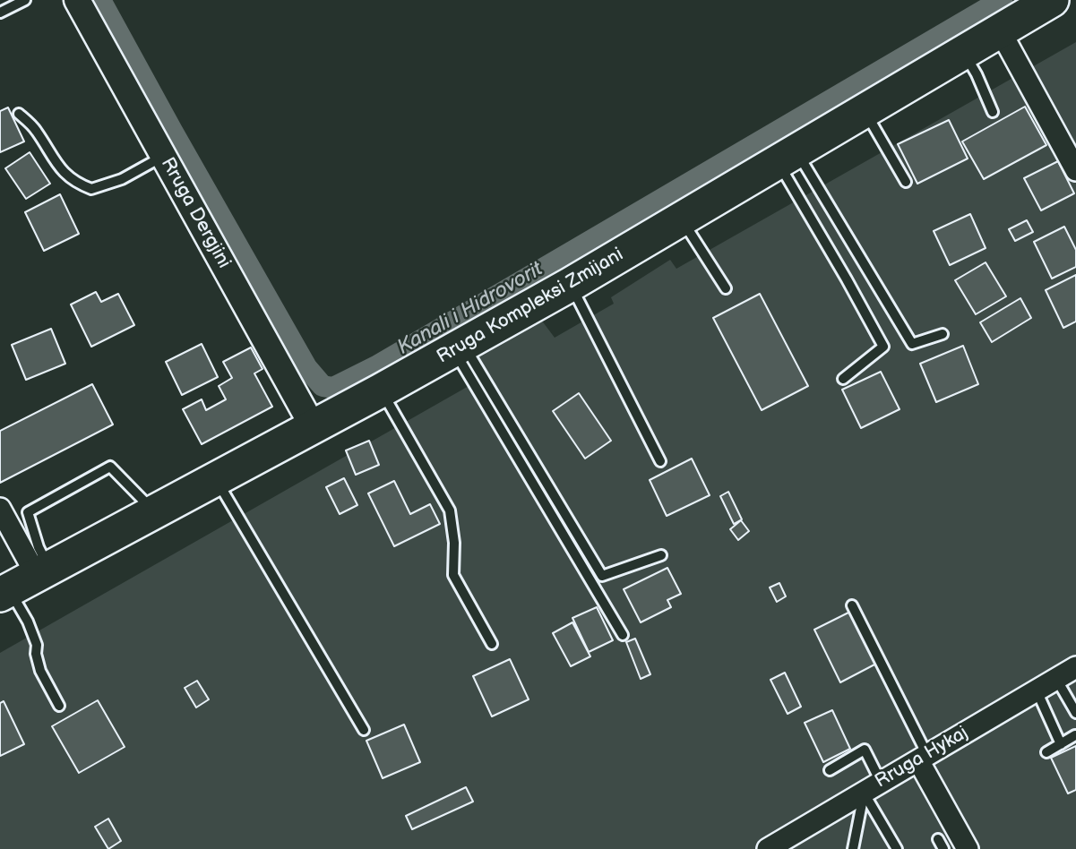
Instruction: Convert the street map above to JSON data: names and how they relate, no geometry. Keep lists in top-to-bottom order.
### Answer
{
  "streets": {
    "main road": ["Rruga Kompleksi Zmijani"],
    "street": ["Rruga Dergjini", "Rruga Hykaj"]
  },
  "crossings": [
    ["Rruga Dergjini", "Rruga Kompleksi Zmijani"]
  ],
  "water": ["Kanali i Hidrovorit"]
}
